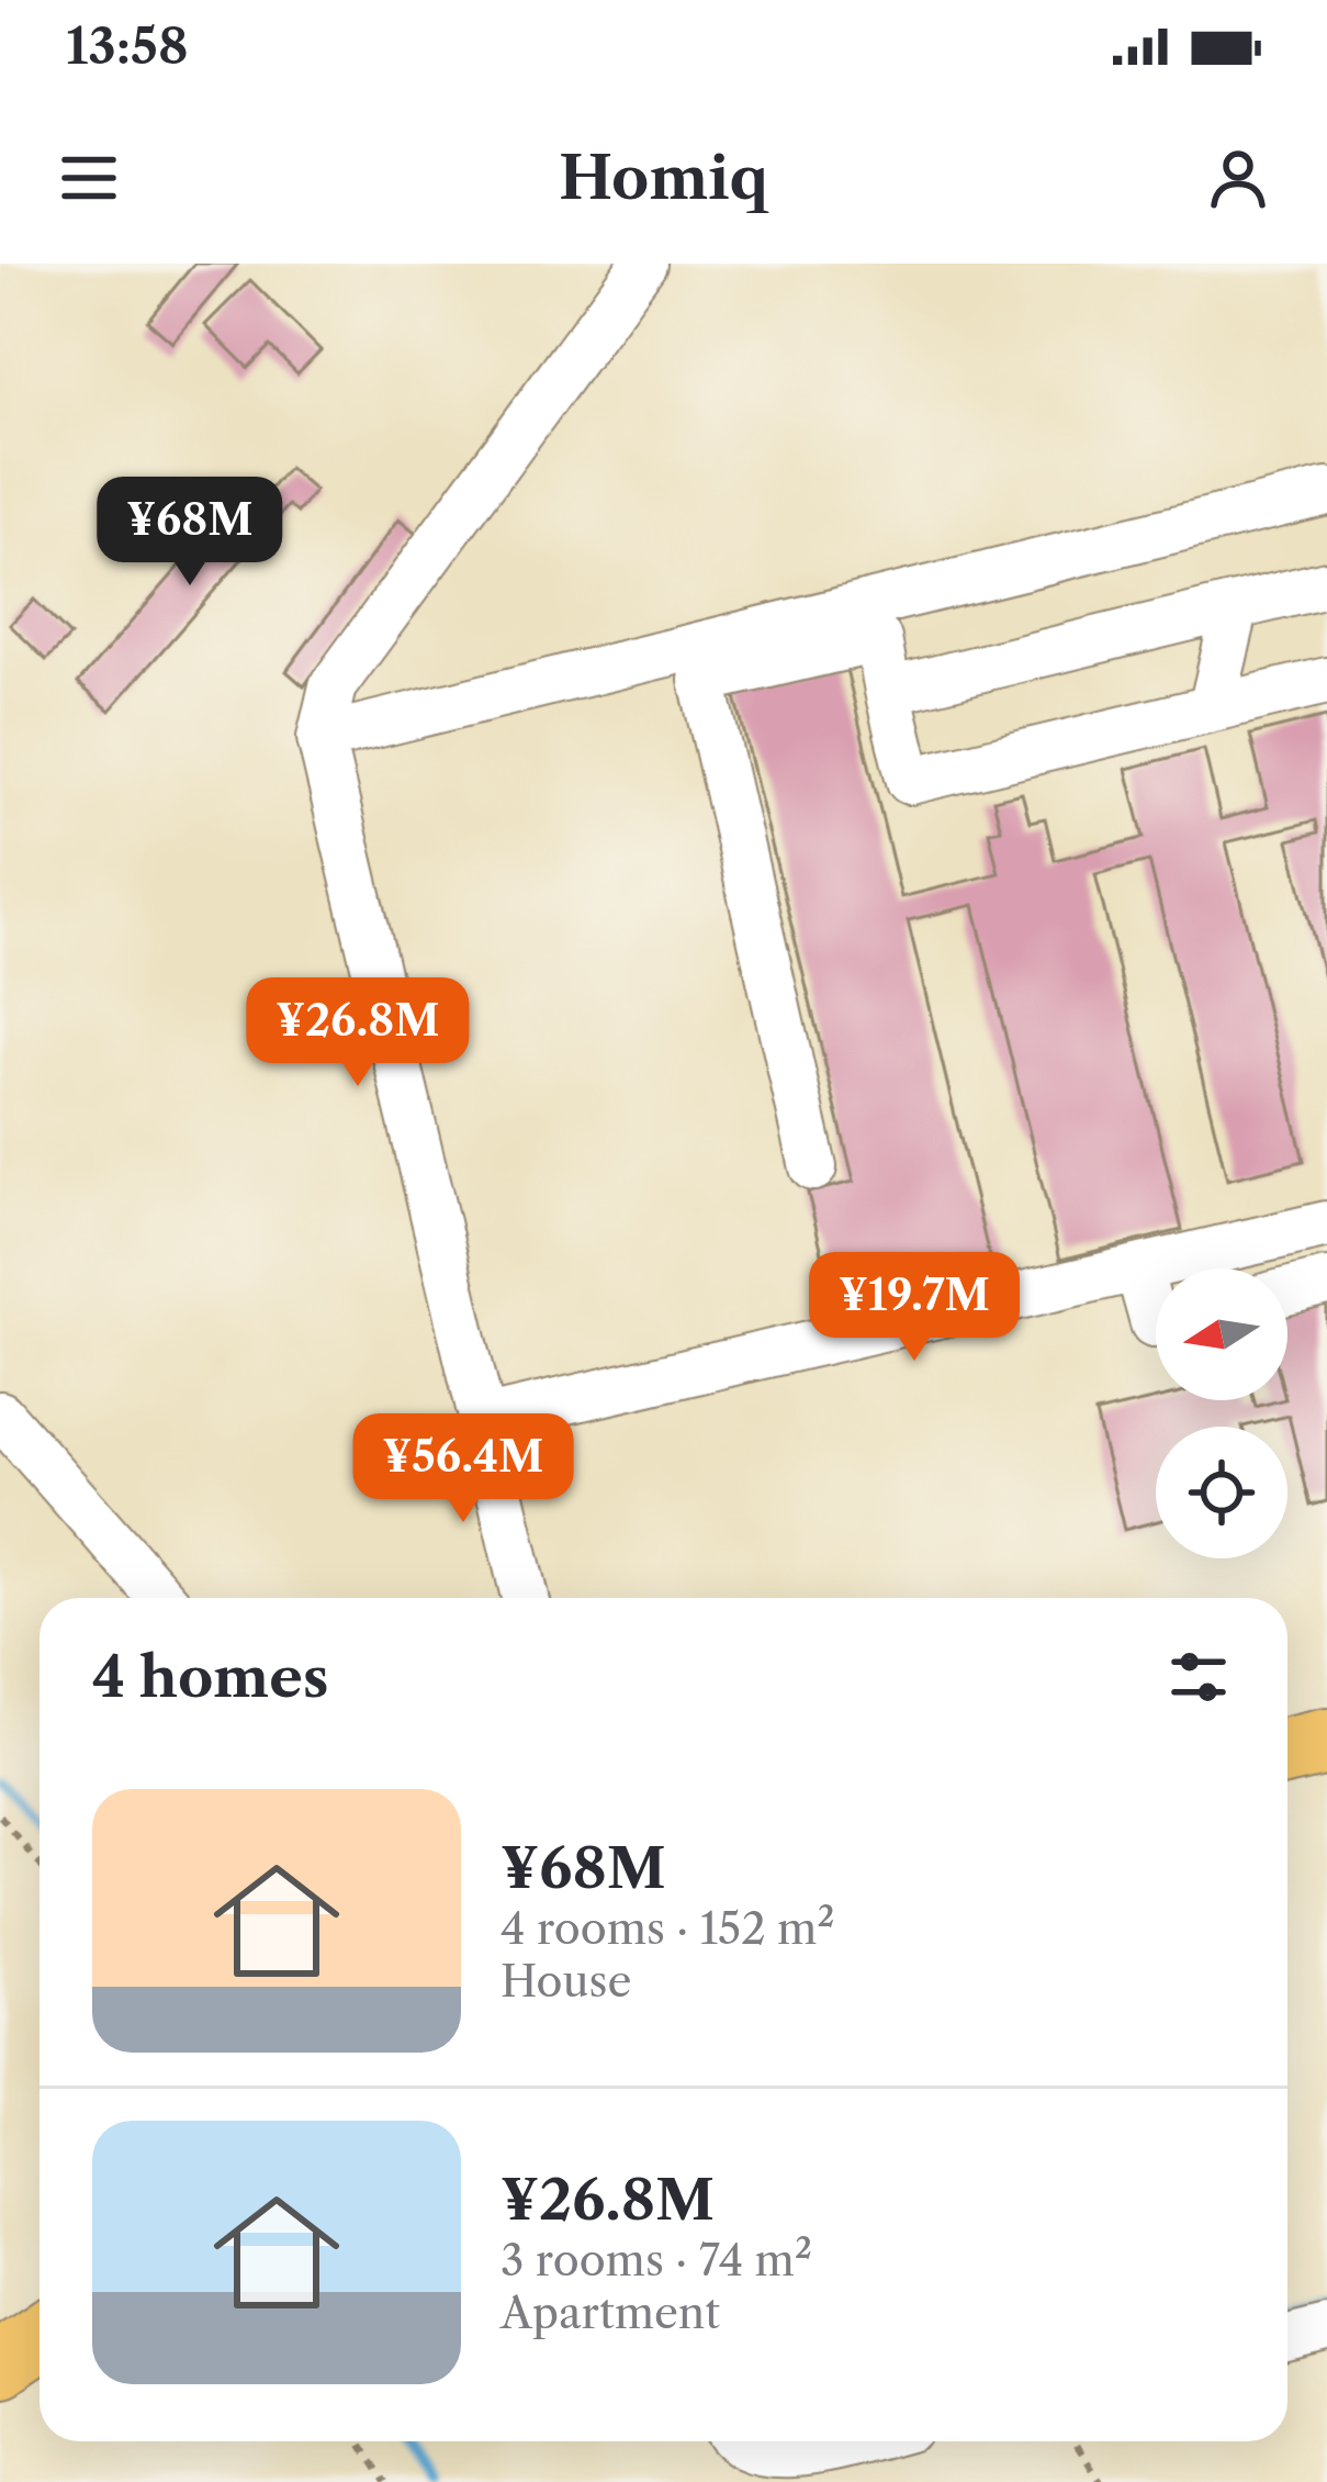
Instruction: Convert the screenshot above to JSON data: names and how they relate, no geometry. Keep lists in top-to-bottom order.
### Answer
{
  "north": "left",
  "page": {
    "status": "13:58",
    "header": "Homiq",
    "price": [
      "¥68M",
      "¥26.8M",
      "¥19.7M",
      "¥56.4M"
    ],
    "heading": "4 homes",
    "list": [
      {
        "name": "¥68M",
        "note": "4 rooms · 152 m² · House"
      },
      {
        "name": "¥26.8M",
        "note": "3 rooms · 74 m² · Apartment"
      }
    ]
  }
}
